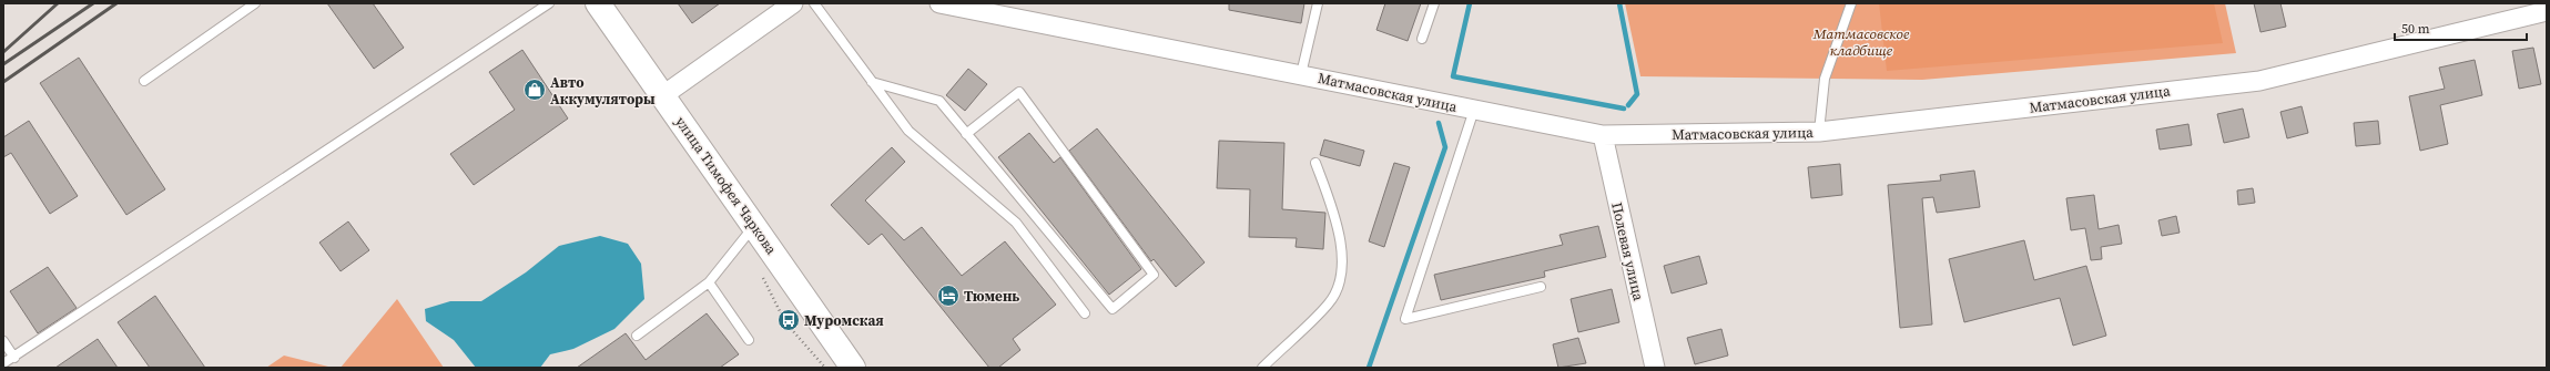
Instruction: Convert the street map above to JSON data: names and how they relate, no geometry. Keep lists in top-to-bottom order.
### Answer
{
  "streets": {
    "main road": ["улица Тимофея Чаркова"],
    "street": ["Матмасовская улица", "Полевая улица"]
  },
  "crossings": [
    ["Матмасовская улица", "Полевая улица"]
  ],
  "parks": ["Матмасовское кладбище"],
  "places": {
    "shop": ["Авто Аккумуляторы"],
    "hotel": ["Тюмень"],
    "bus stop": ["Муромская"]
  },
  "scale_bar": "50 m"
}
